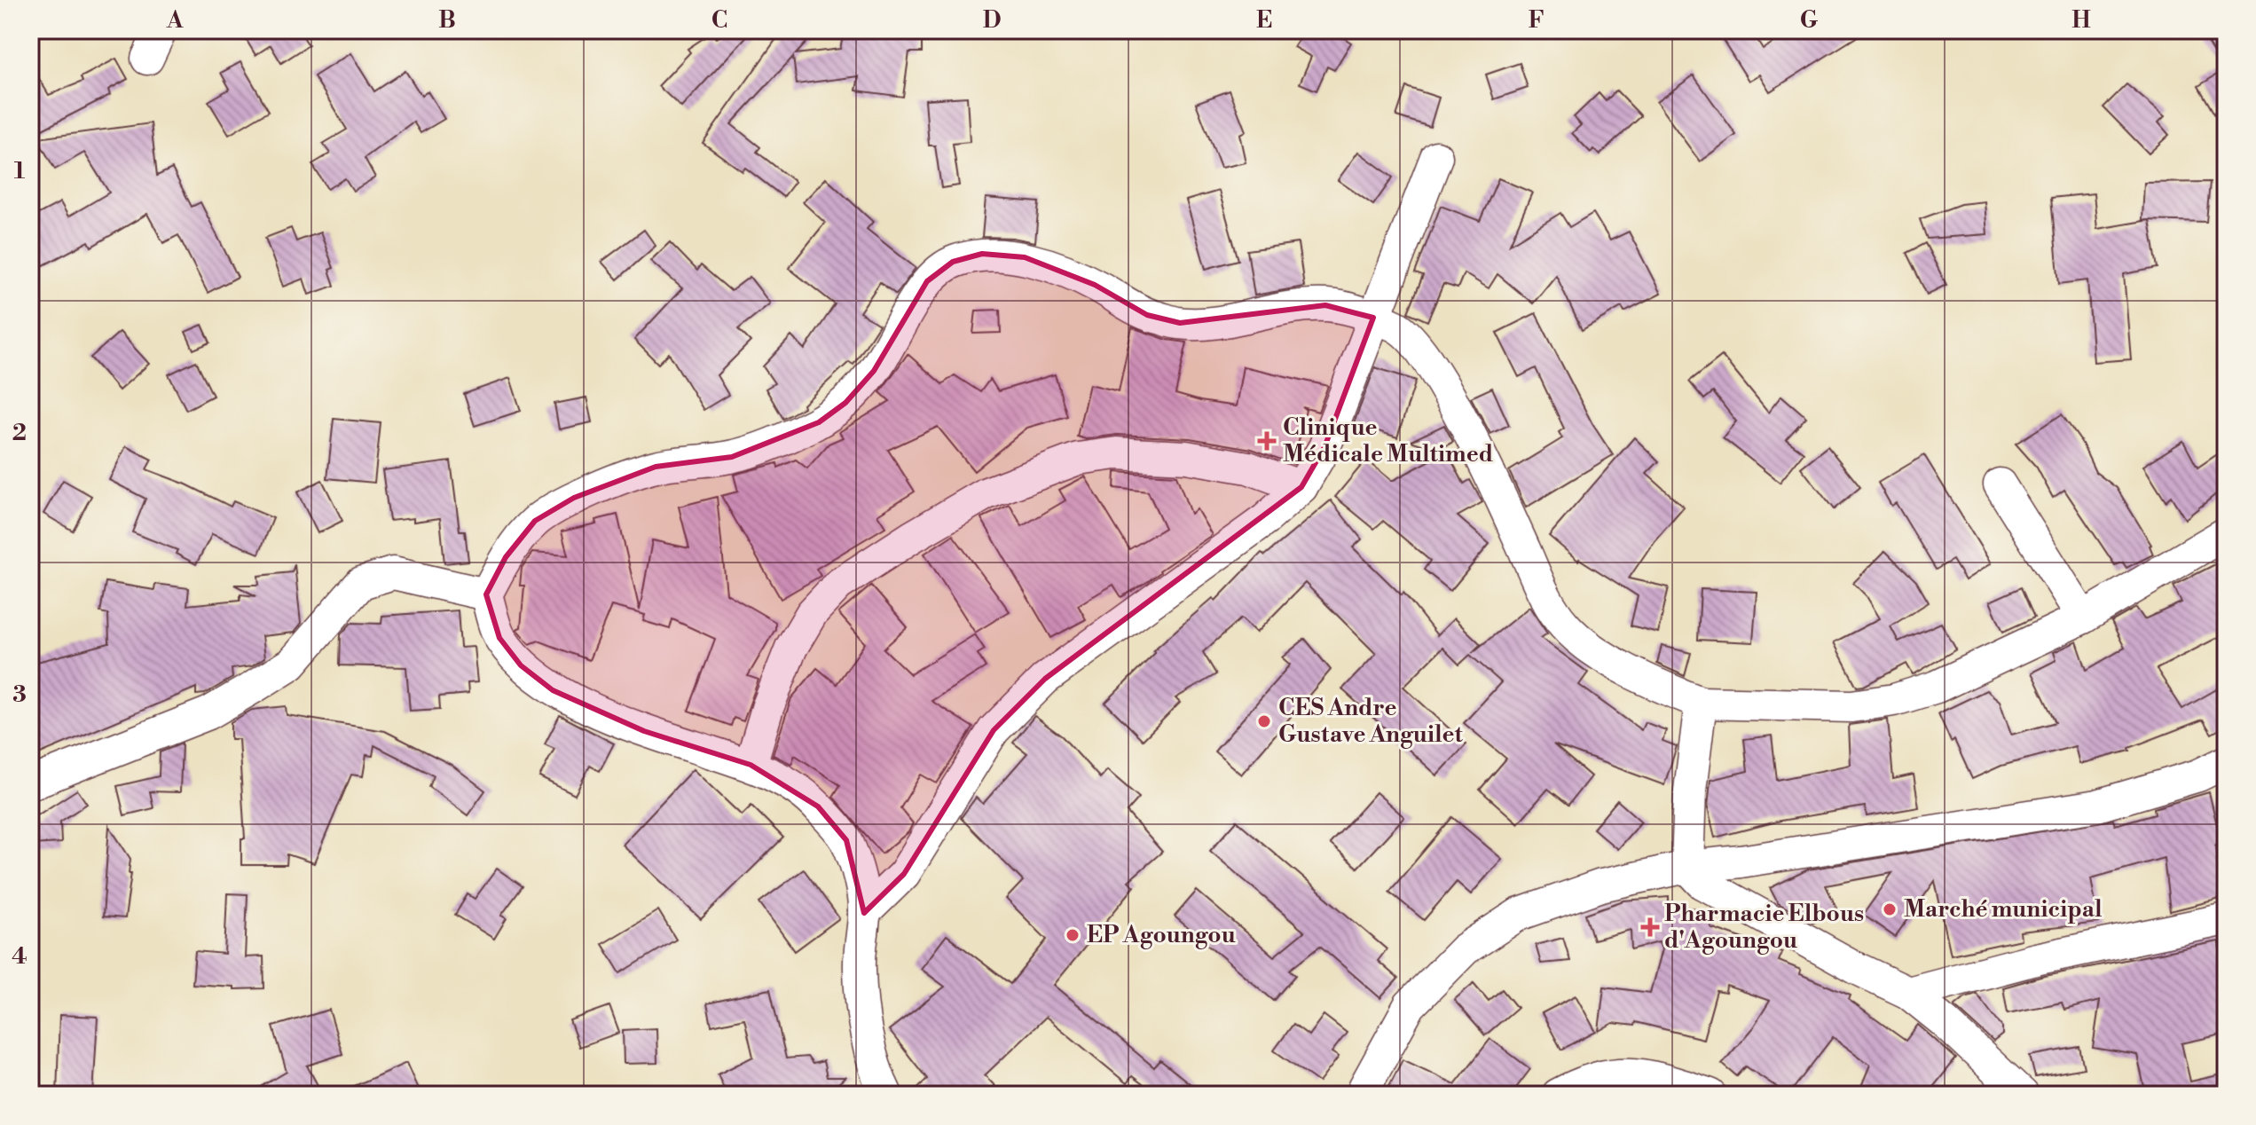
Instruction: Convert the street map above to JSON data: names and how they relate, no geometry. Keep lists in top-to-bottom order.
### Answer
{
  "places": {
    "health": ["Clinique Médicale Multimed", "Pharmacie Elbous d'Agoungou"],
    "other": ["CES Andre Gustave Anguilet", "Marché municipal", "EP Agoungou"]
  },
  "grid": {
    "columns": [
      "A",
      "B",
      "C",
      "D",
      "E",
      "F",
      "G",
      "H"
    ],
    "rows": [
      "1",
      "2",
      "3",
      "4"
    ]
  }
}
